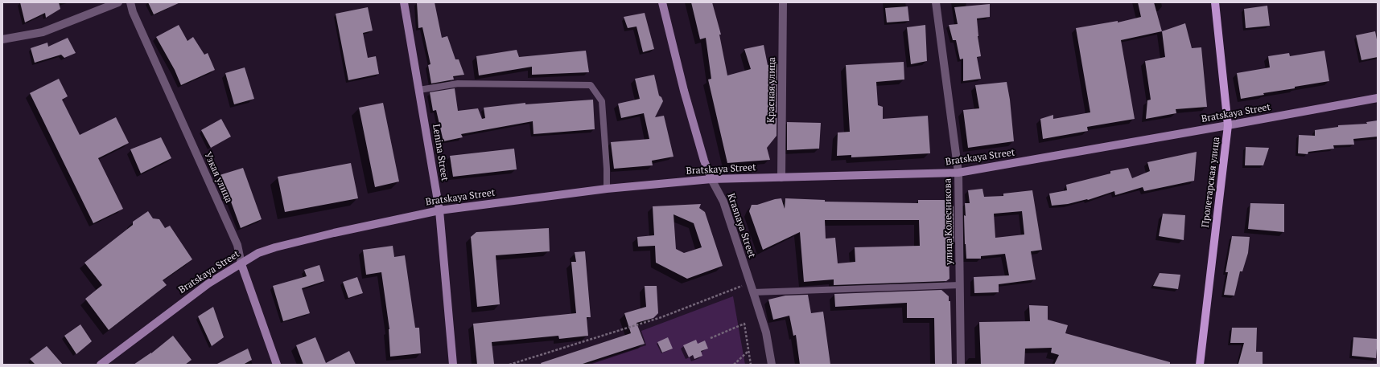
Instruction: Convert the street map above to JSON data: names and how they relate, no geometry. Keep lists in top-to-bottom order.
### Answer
{
  "streets": {
    "main road": [
      "Bratskaya Street",
      "Lenina Street",
      "Узкая улица",
      "Пролетарская улица",
      "Krasnaya Street"
    ],
    "street": ["Красная улица", "улица Колесникова"]
  },
  "crossings": [
    ["Красная улица", "Bratskaya Street"],
    ["Bratskaya Street", "Lenina Street"],
    ["Bratskaya Street", "Узкая улица"],
    ["Bratskaya Street", "Пролетарская улица"],
    ["Bratskaya Street", "улица Колесникова"],
    ["Bratskaya Street", "Krasnaya Street"]
  ]
}
